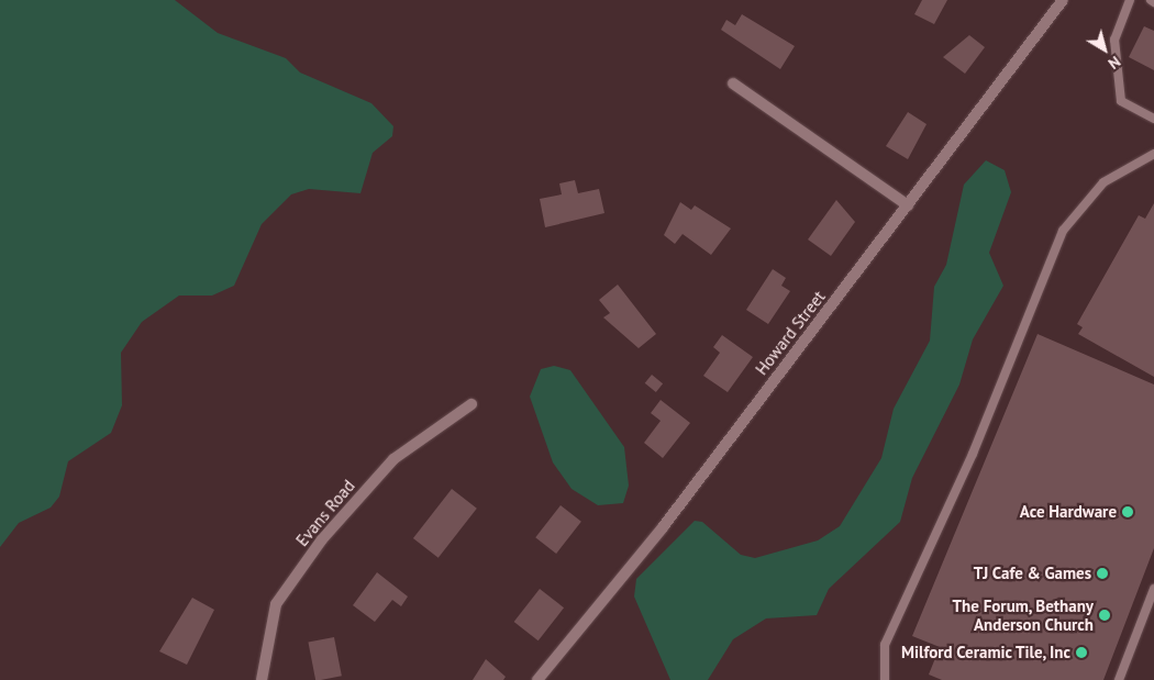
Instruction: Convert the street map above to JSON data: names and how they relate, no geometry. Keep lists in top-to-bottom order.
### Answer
{
  "streets": {
    "street": ["Howard Street", "Evans Road"]
  },
  "places": [
    "Ace Hardware",
    "TJ Cafe & Games",
    "The Forum, Bethany Anderson Church",
    "Milford Ceramic Tile, Inc"
  ],
  "north": "bottom right"
}
